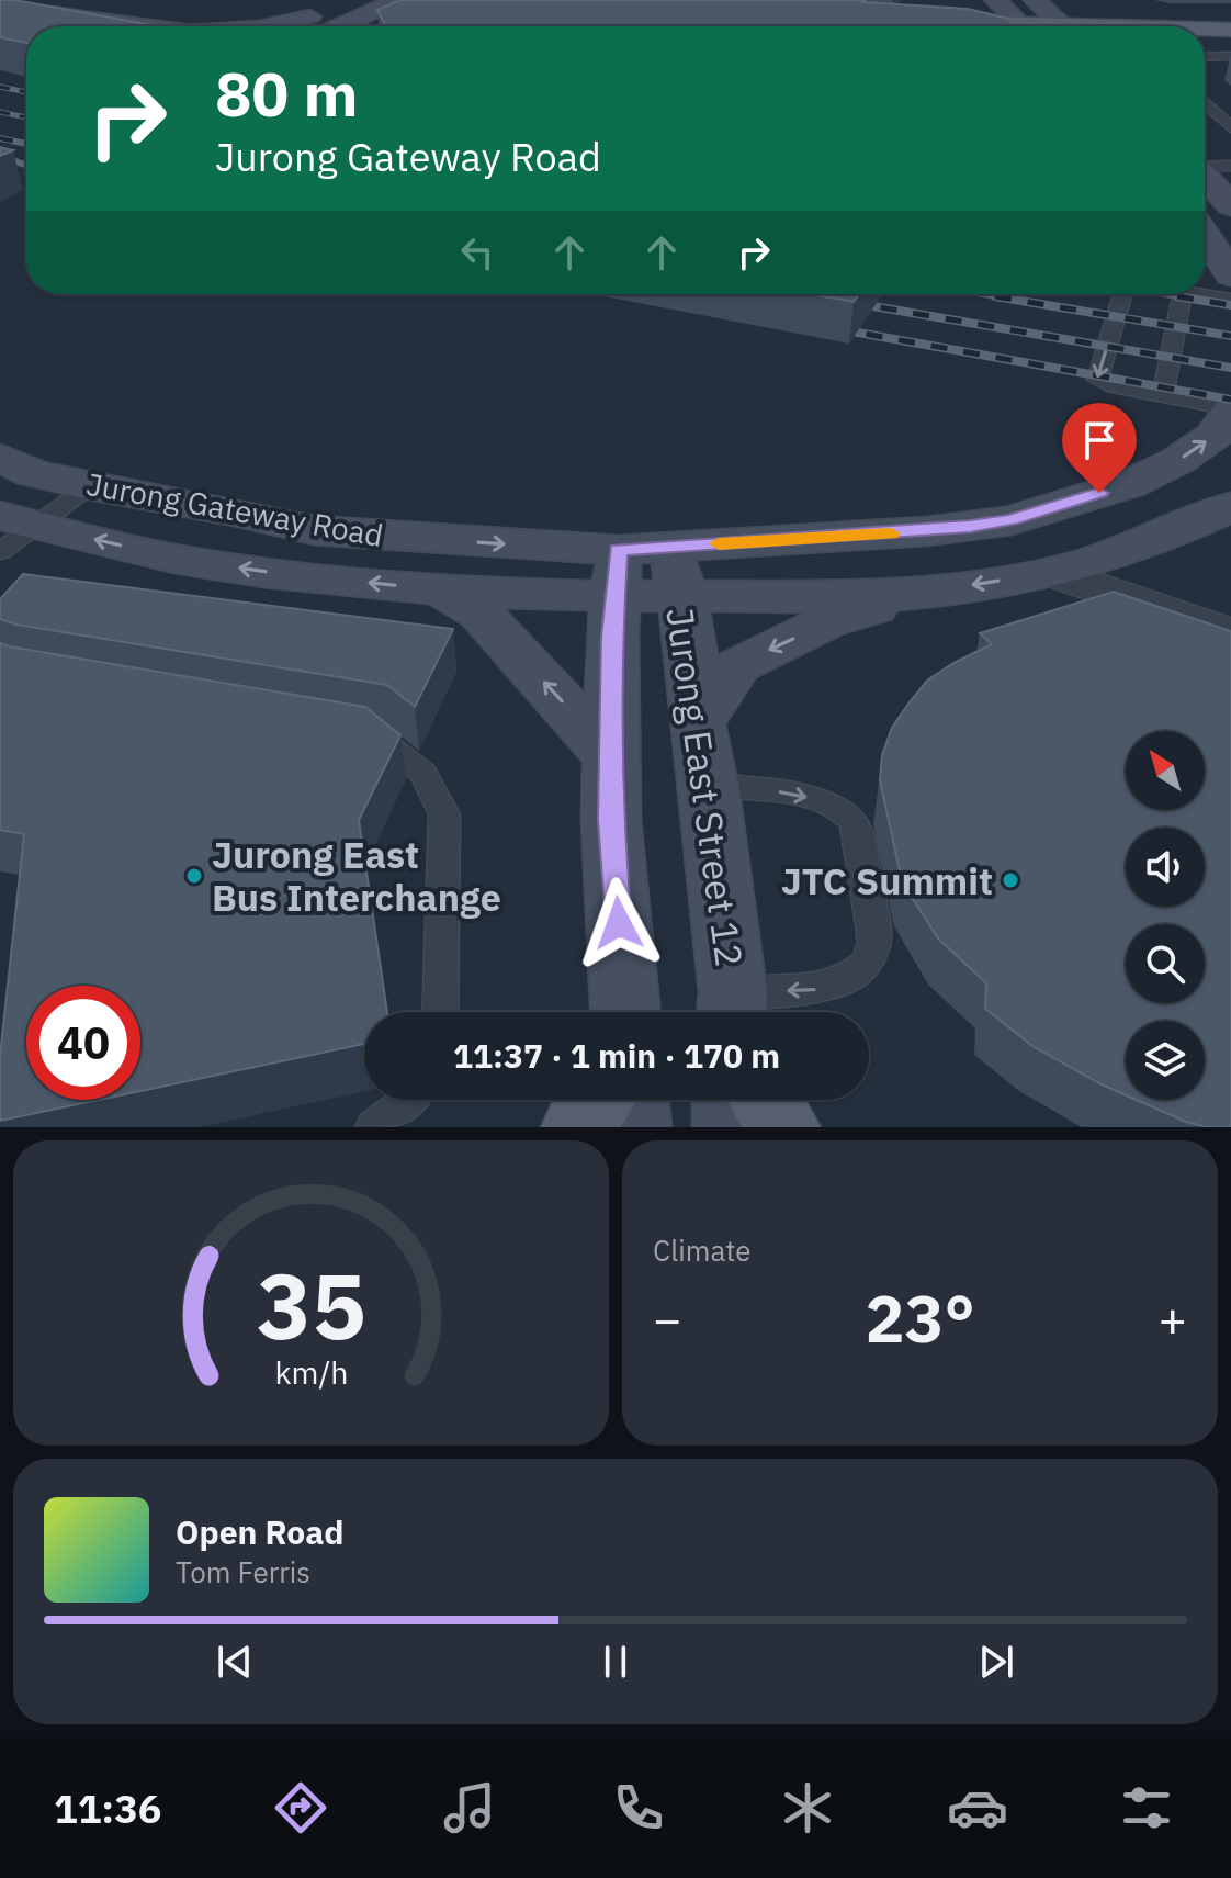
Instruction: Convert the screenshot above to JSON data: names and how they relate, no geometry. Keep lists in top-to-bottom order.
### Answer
{
  "streets": {
    "main road": ["Jurong Gateway Road", "Jurong East Street 12"]
  },
  "crossings": [
    ["Jurong Gateway Road", "Jurong East Street 12"]
  ],
  "places": ["Jurong East Bus Interchange", "JTC Summit"],
  "north": "top left",
  "page": {
    "turn": ["80 m", "Jurong Gateway Road"],
    "limit": "40",
    "trip": "11:37 · 1 min · 170 m",
    "tile": "Climate",
    "heat": ["−", "23°", "+"],
    "song": ["Open Road", "Tom Ferris"],
    "tabs": "11:36",
    "gauge": ["35", "km/h"]
  }
}
